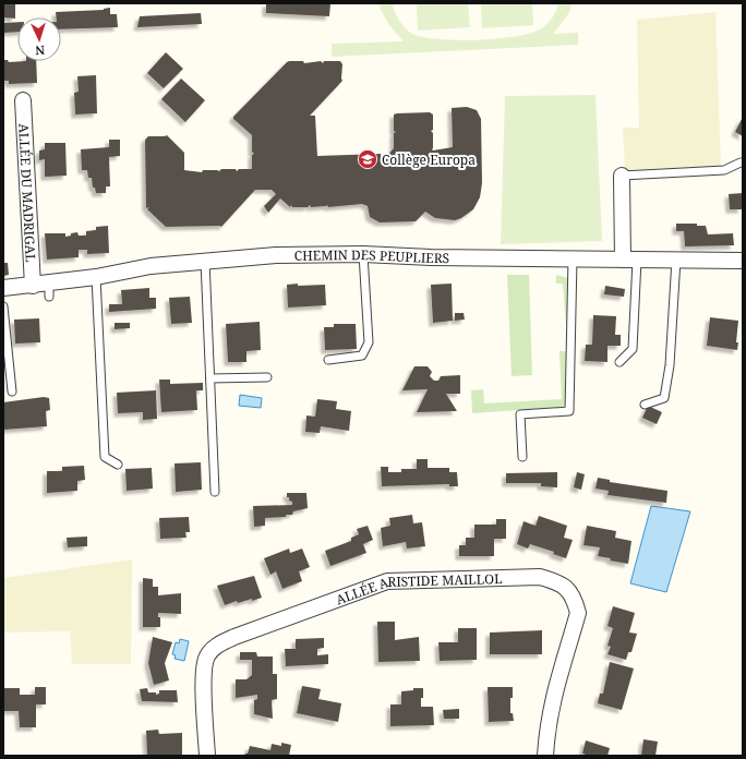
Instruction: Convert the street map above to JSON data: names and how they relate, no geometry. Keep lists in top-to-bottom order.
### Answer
{
  "streets": {
    "street": ["ALLÉE DU MADRIGAL", "CHEMIN DES PEUPLIERS", "ALLÉE ARISTIDE MAILLOL"]
  },
  "crossings": [
    ["ALLÉE DU MADRIGAL", "CHEMIN DES PEUPLIERS"]
  ],
  "places": {
    "school or university": ["Collège Europa"]
  },
  "north": "bottom"
}
